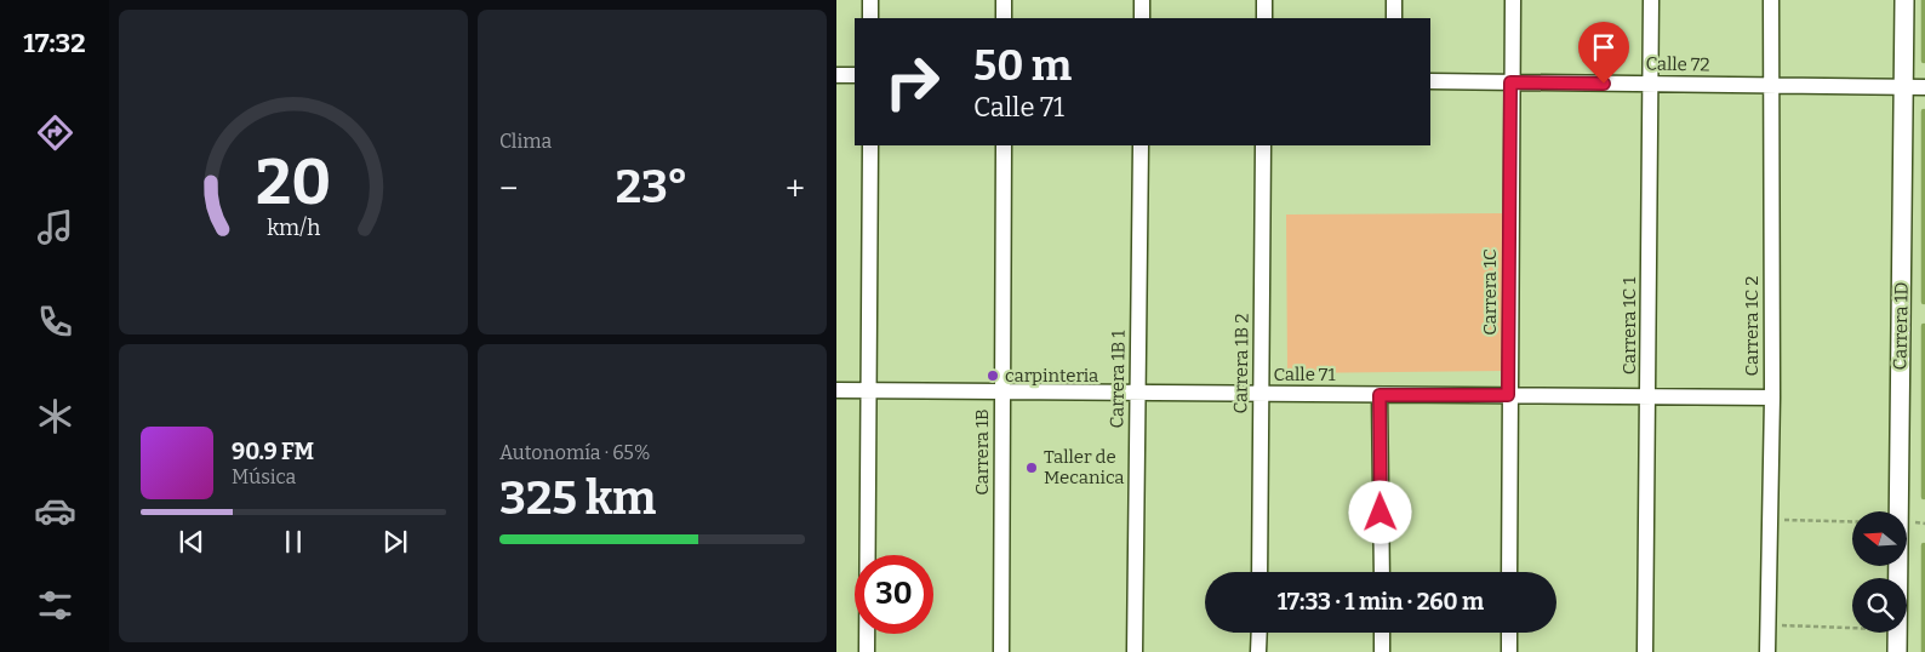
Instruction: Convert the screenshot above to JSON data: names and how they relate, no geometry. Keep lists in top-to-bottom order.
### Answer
{
  "streets": {
    "street": [
      "Calle 72",
      "Carrera 1C",
      "Carrera 1C 1",
      "Carrera 1C 2",
      "Carrera 1D",
      "Carrera 1B 2",
      "Calle 71",
      "Carrera 1B 1",
      "Carrera 1B"
    ]
  },
  "crossings": [
    ["Calle 72", "Carrera 1C"],
    ["Calle 72", "Carrera 1C 1"],
    ["Calle 72", "Carrera 1C 2"],
    ["Calle 72", "Carrera 1D"],
    ["Carrera 1C", "Calle 71"],
    ["Carrera 1C 1", "Calle 71"],
    ["Carrera 1C 2", "Calle 71"],
    ["Carrera 1B 2", "Calle 71"],
    ["Calle 71", "Carrera 1B 1"],
    ["Calle 71", "Carrera 1B"]
  ],
  "places": ["carpinteria", "Taller de Mecanica"],
  "north": "left",
  "page": {
    "tabs": "17:32",
    "tile": [
      "Clima",
      ["Autonomía · 65%", "325 km"]
    ],
    "turn": ["50 m", "Calle 71"],
    "heat": ["−", "23°", "+"],
    "song": ["90.9 FM", "Música"],
    "limit": "30",
    "trip": "17:33 · 1 min · 260 m",
    "gauge": ["20", "km/h"]
  }
}
